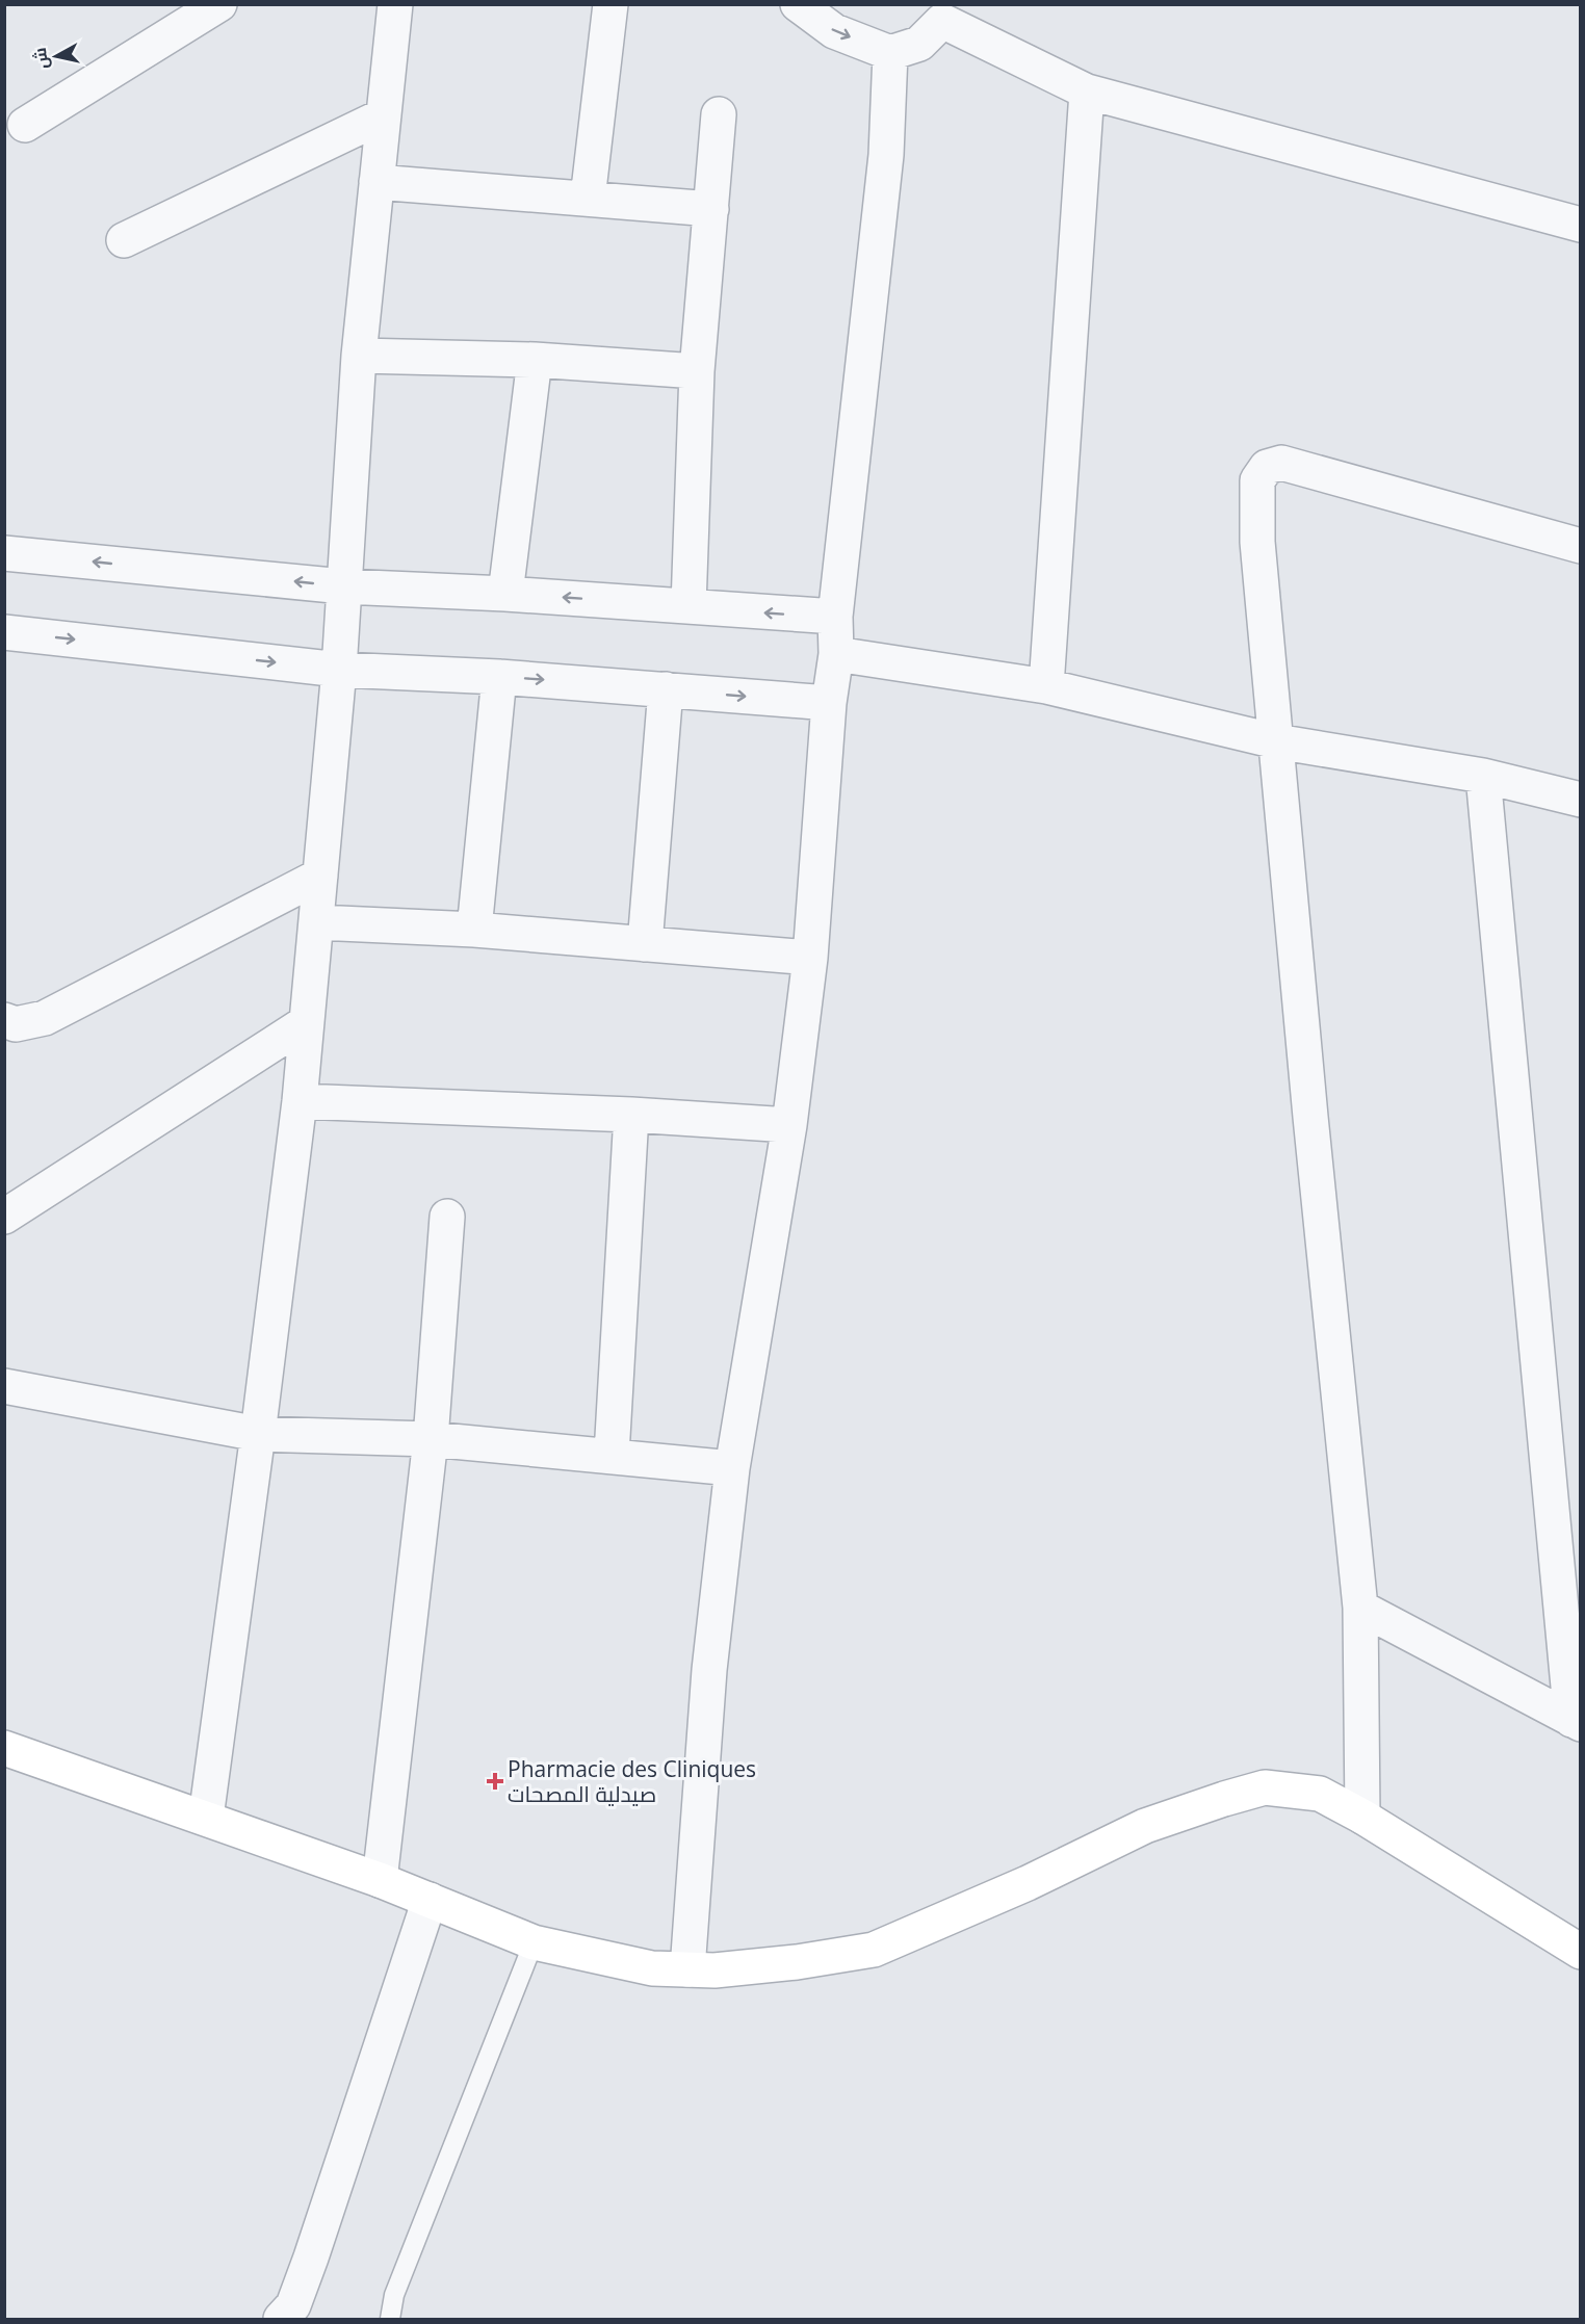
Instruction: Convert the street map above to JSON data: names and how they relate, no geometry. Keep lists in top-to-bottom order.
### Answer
{
  "places": {
    "health": ["Pharmacie des Cliniques صيدلية المصحات"]
  },
  "north": "left"
}
